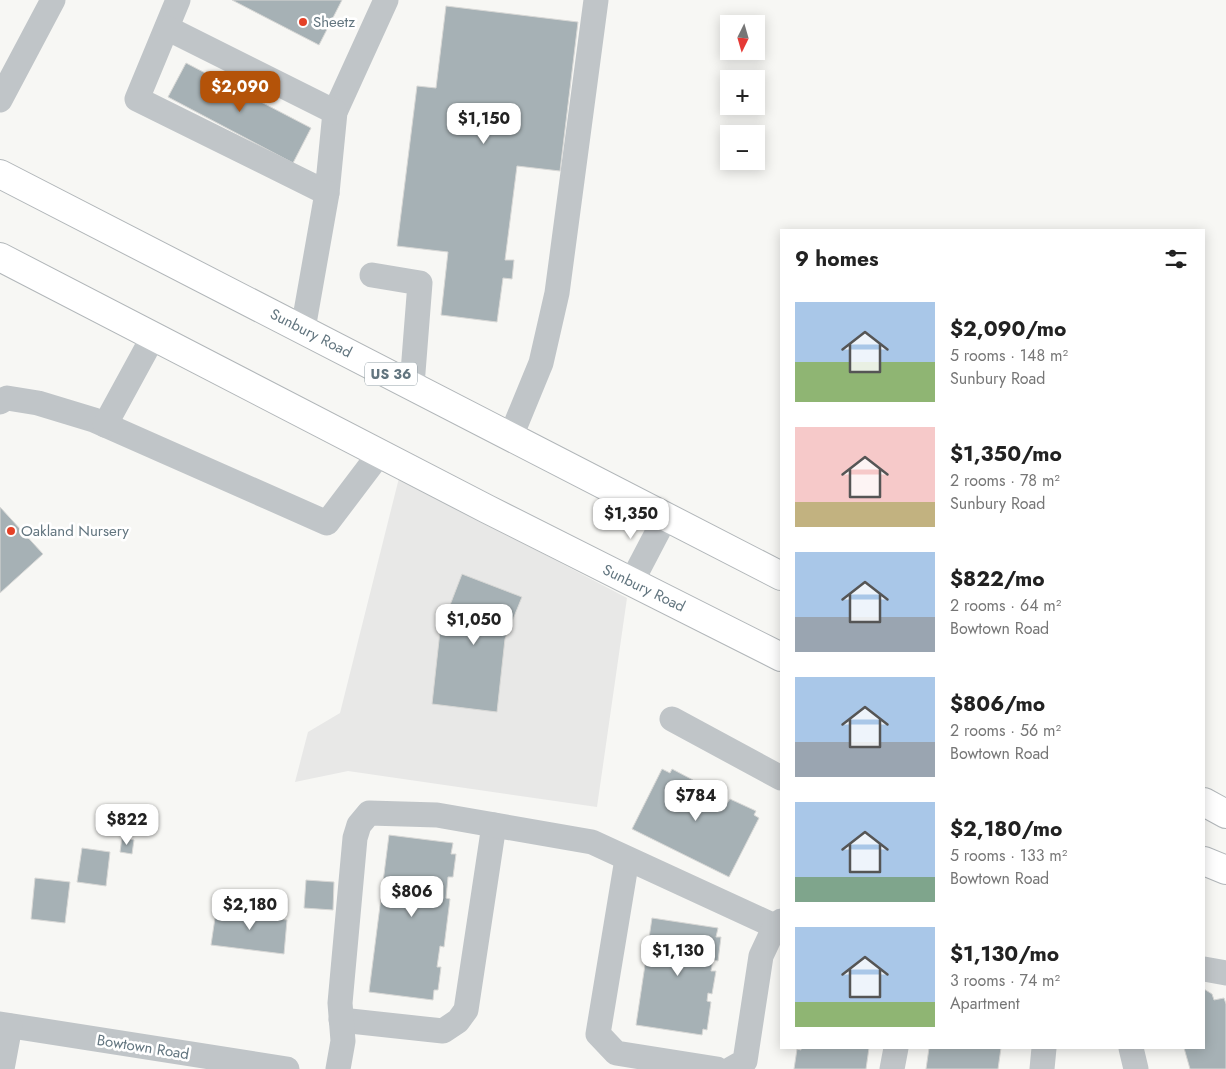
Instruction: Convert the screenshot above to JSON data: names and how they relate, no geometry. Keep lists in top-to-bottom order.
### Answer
{
  "streets": {
    "highway": ["Sunbury Road", "US 36"],
    "street": ["Bowtown Road"]
  },
  "places": ["Sheetz", "Oakland Nursery"],
  "north": "bottom",
  "page": {
    "map_buttons": ["+", "−"],
    "price": [
      "$2,090",
      "$1,150",
      "$1,350",
      "$1,050",
      "$784",
      "$822",
      "$806",
      "$2,180",
      "$1,130"
    ],
    "heading": "9 homes",
    "list": [
      {
        "name": "$2,090/mo",
        "note": "5 rooms · 148 m² · Sunbury Road"
      },
      {
        "name": "$1,350/mo",
        "note": "2 rooms · 78 m² · Sunbury Road"
      },
      {
        "name": "$822/mo",
        "note": "2 rooms · 64 m² · Bowtown Road"
      },
      {
        "name": "$806/mo",
        "note": "2 rooms · 56 m² · Bowtown Road"
      },
      {
        "name": "$2,180/mo",
        "note": "5 rooms · 133 m² · Bowtown Road"
      },
      {
        "name": "$1,130/mo",
        "note": "3 rooms · 74 m² · Apartment"
      }
    ]
  }
}
